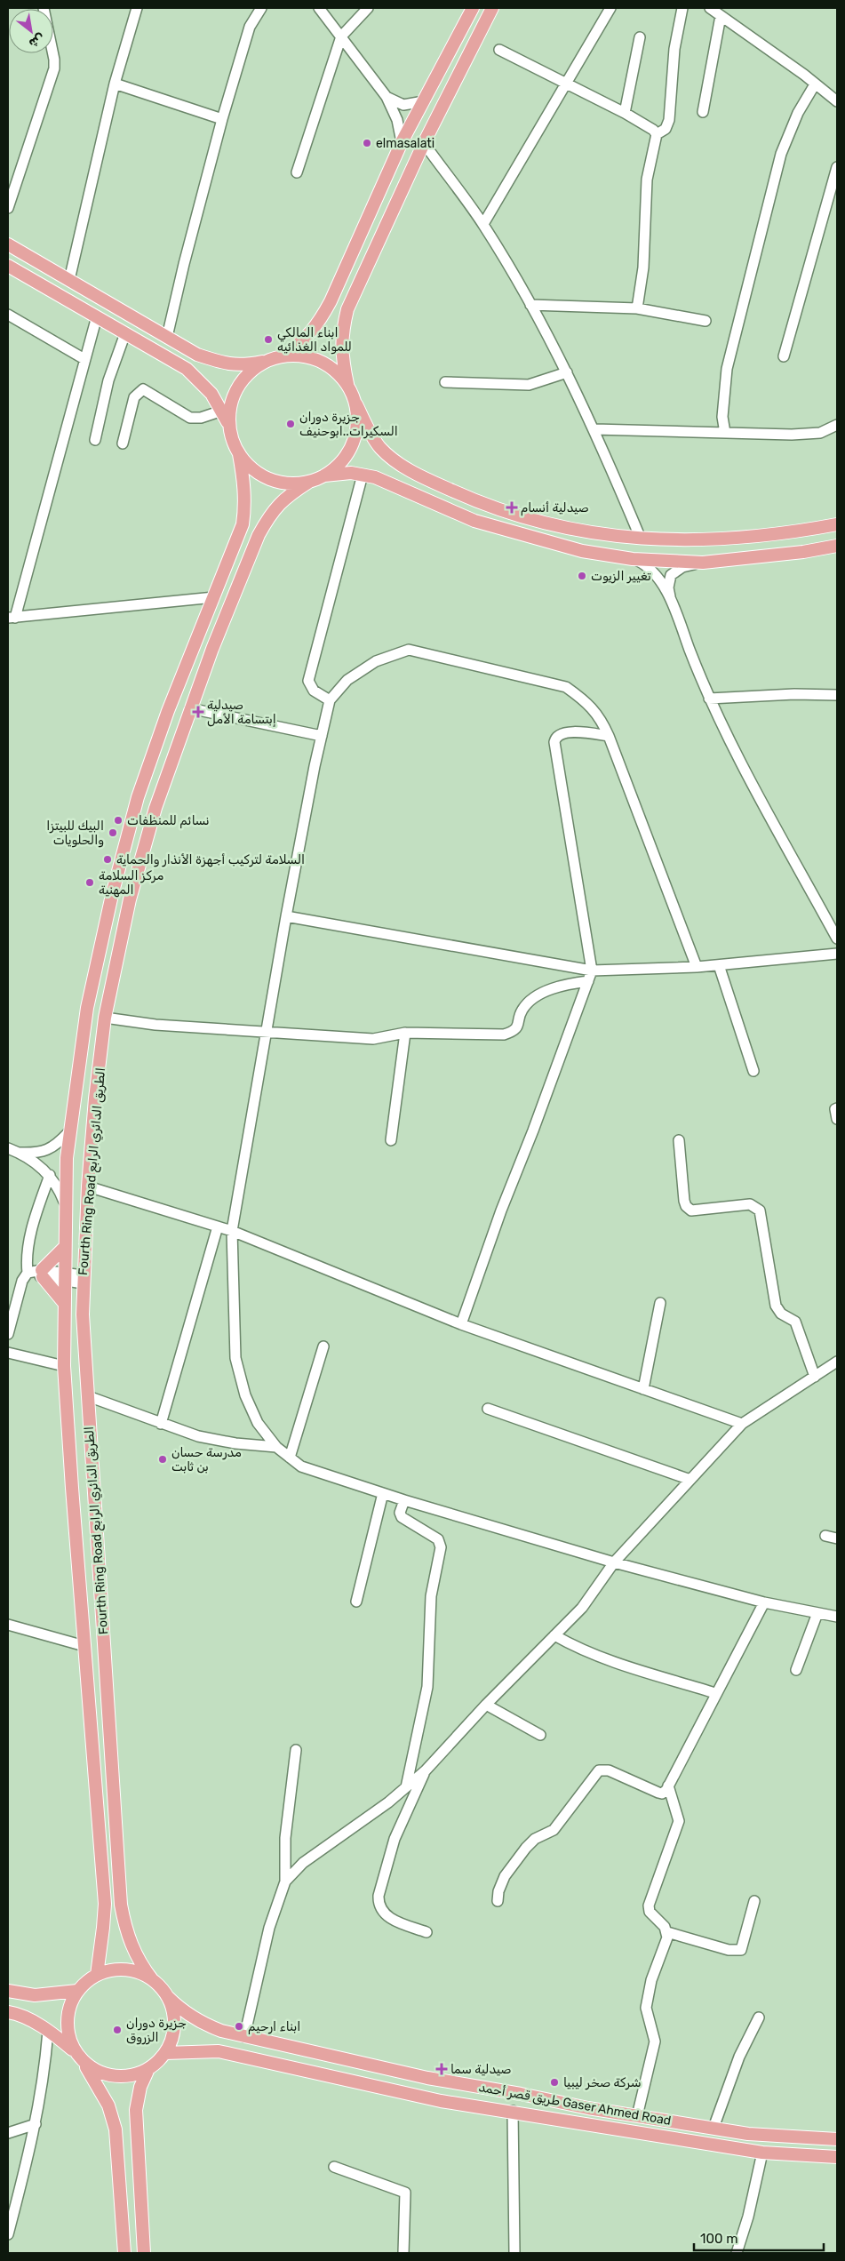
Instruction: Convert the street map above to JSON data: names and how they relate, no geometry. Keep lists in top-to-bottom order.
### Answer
{
  "streets": {
    "main road": ["Fourth Ring Road الطريق الدائري الرابع", "طريق قصر أحمد Gaser Ahmed Road"]
  },
  "crossings": [
    ["Fourth Ring Road الطريق الدائري الرابع", "طريق قصر أحمد Gaser Ahmed Road"]
  ],
  "places": {
    "other": [
      "elmasalati",
      "ابناء المالكي للمواد الغذائيه",
      "جزيرة دوران السكيرات..ابوحنيف",
      "تغيير الزيوت",
      "نسائم للمنظفات",
      "البيك للبيتزا والحلويات",
      "السلامة لتركيب أجهزة الأنذار والحماية",
      "مركز السلامة المهنية",
      "مدرسة حسان بن ثابت",
      "ابناء ارحيم",
      "جزيرة دوران الزروق",
      "شركة صخر ليبيا"
    ],
    "health": ["صيدلية أنسام", "صيدلية إبتسامة الأمل", "صيدلية سما"]
  },
  "scale_bar": "100 m",
  "north": "bottom right"
}
